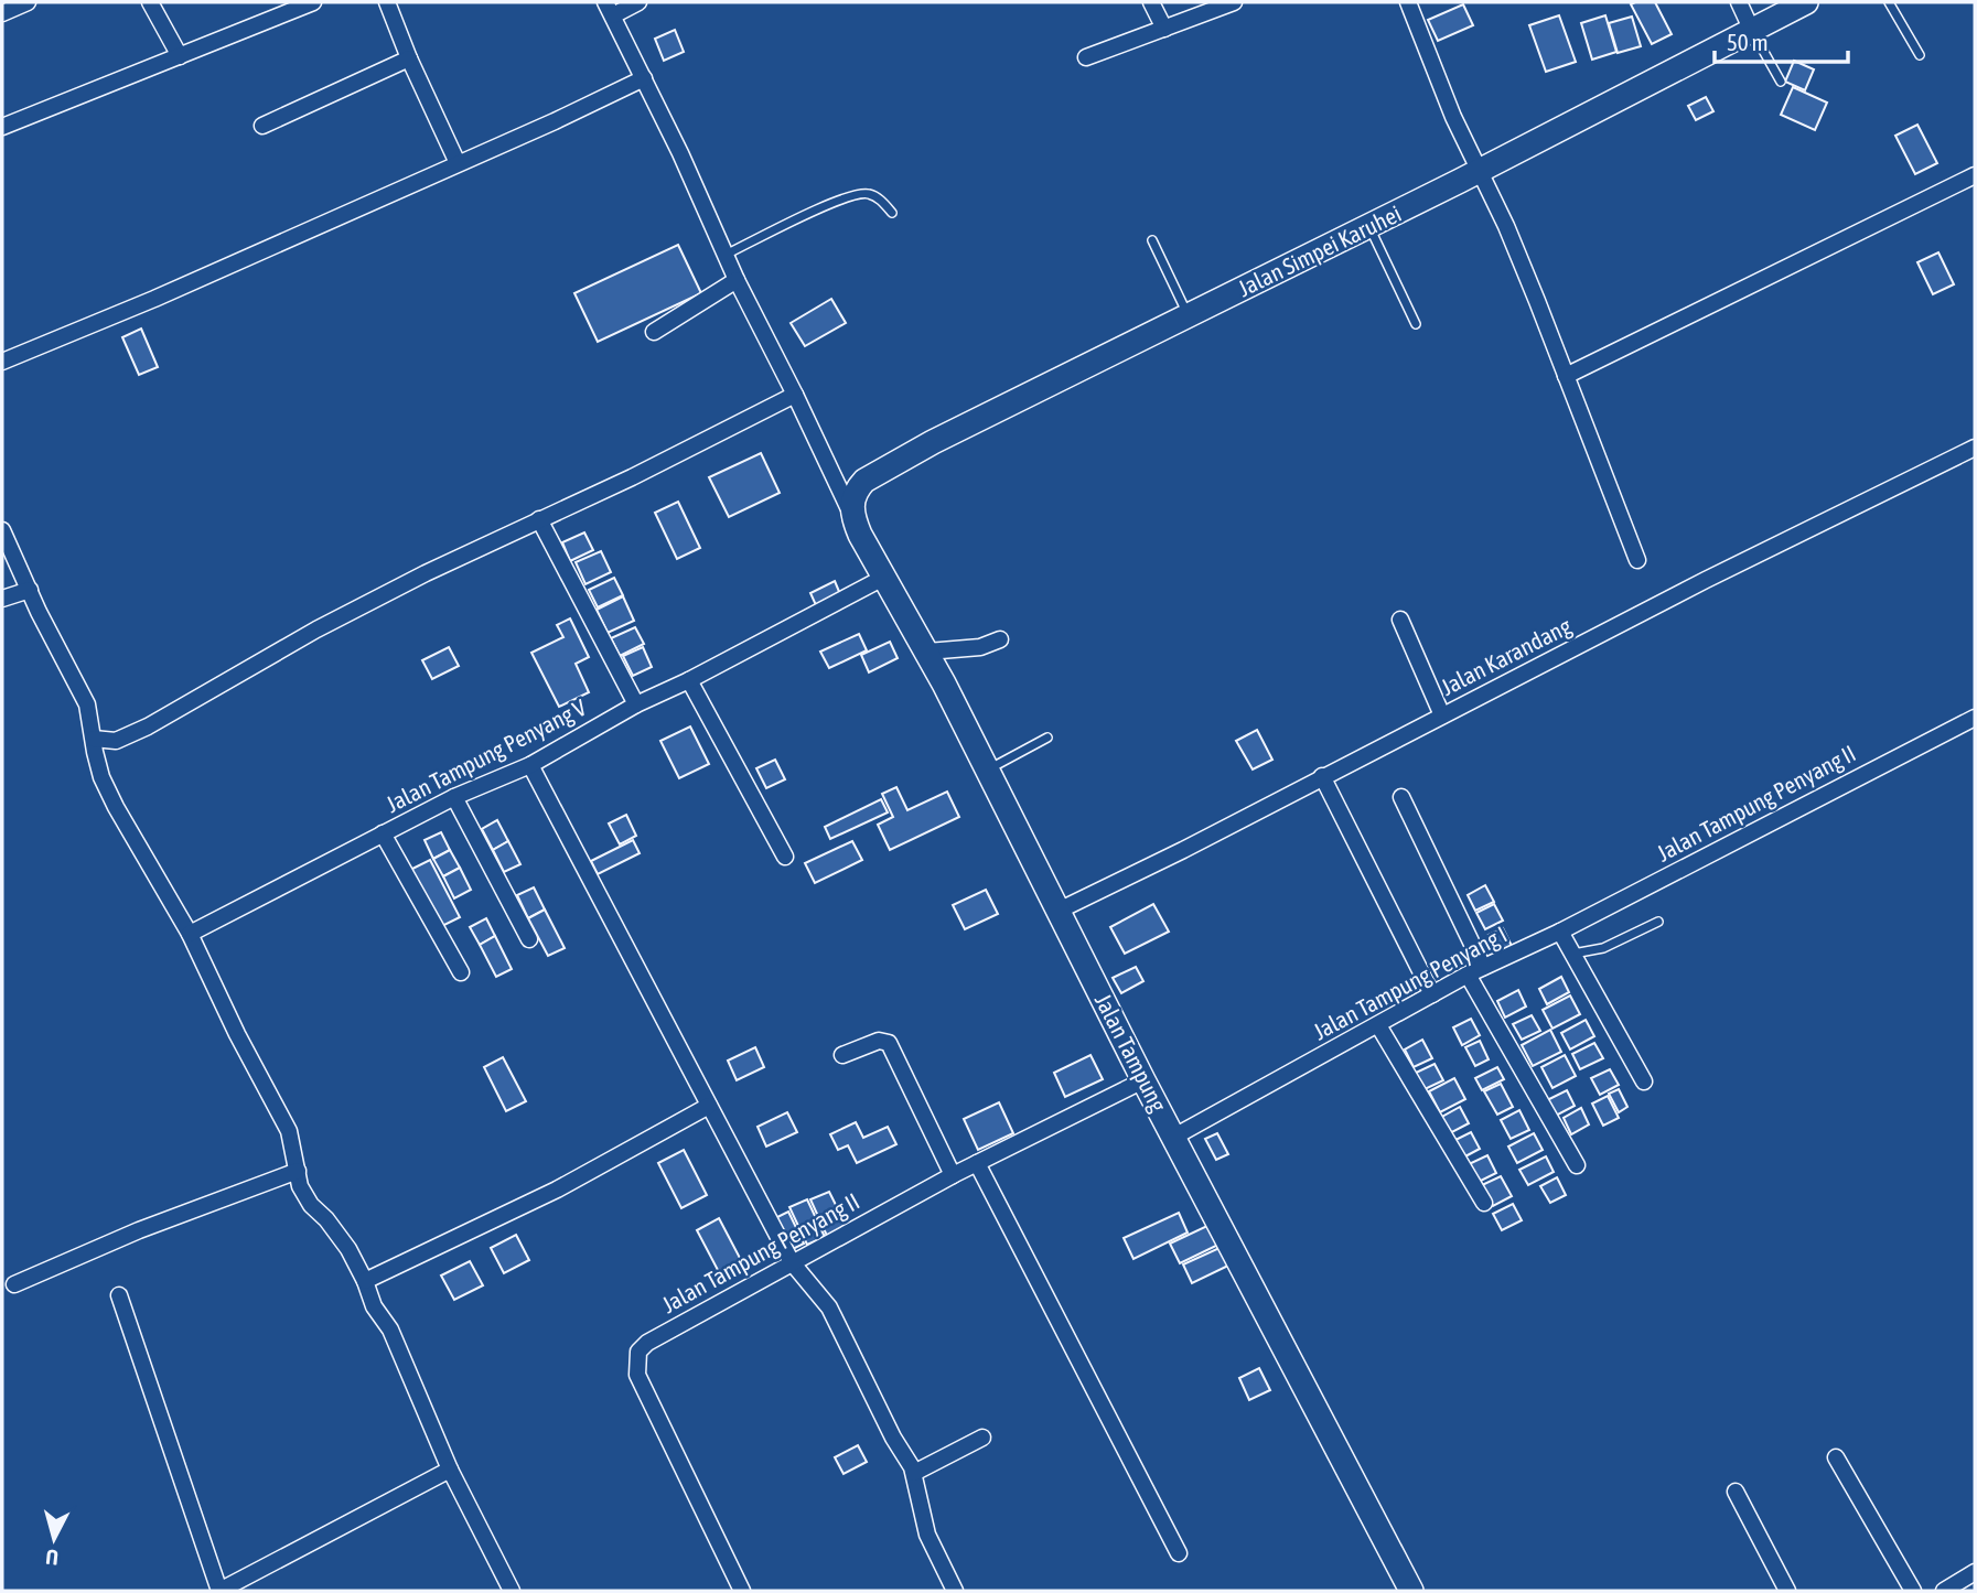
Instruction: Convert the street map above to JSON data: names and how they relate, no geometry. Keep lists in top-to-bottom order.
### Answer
{
  "streets": {
    "main road": ["Jalan Simpei Karuhei", "Jalan Tampung"],
    "street": [
      "Jalan Karandang",
      "Jalan Tampung Penyang V",
      "Jalan Tampung Penyang II",
      "Jalan Tampung Penyang I"
    ]
  },
  "crossings": [
    ["Jalan Simpei Karuhei", "Jalan Tampung"],
    ["Jalan Karandang", "Jalan Tampung"],
    ["Jalan Tampung Penyang V", "Jalan Tampung"],
    ["Jalan Tampung Penyang II", "Jalan Tampung Penyang I"],
    ["Jalan Tampung Penyang II", "Jalan Tampung"],
    ["Jalan Tampung Penyang I", "Jalan Tampung"]
  ],
  "scale_bar": "50 m",
  "north": "bottom"
}
